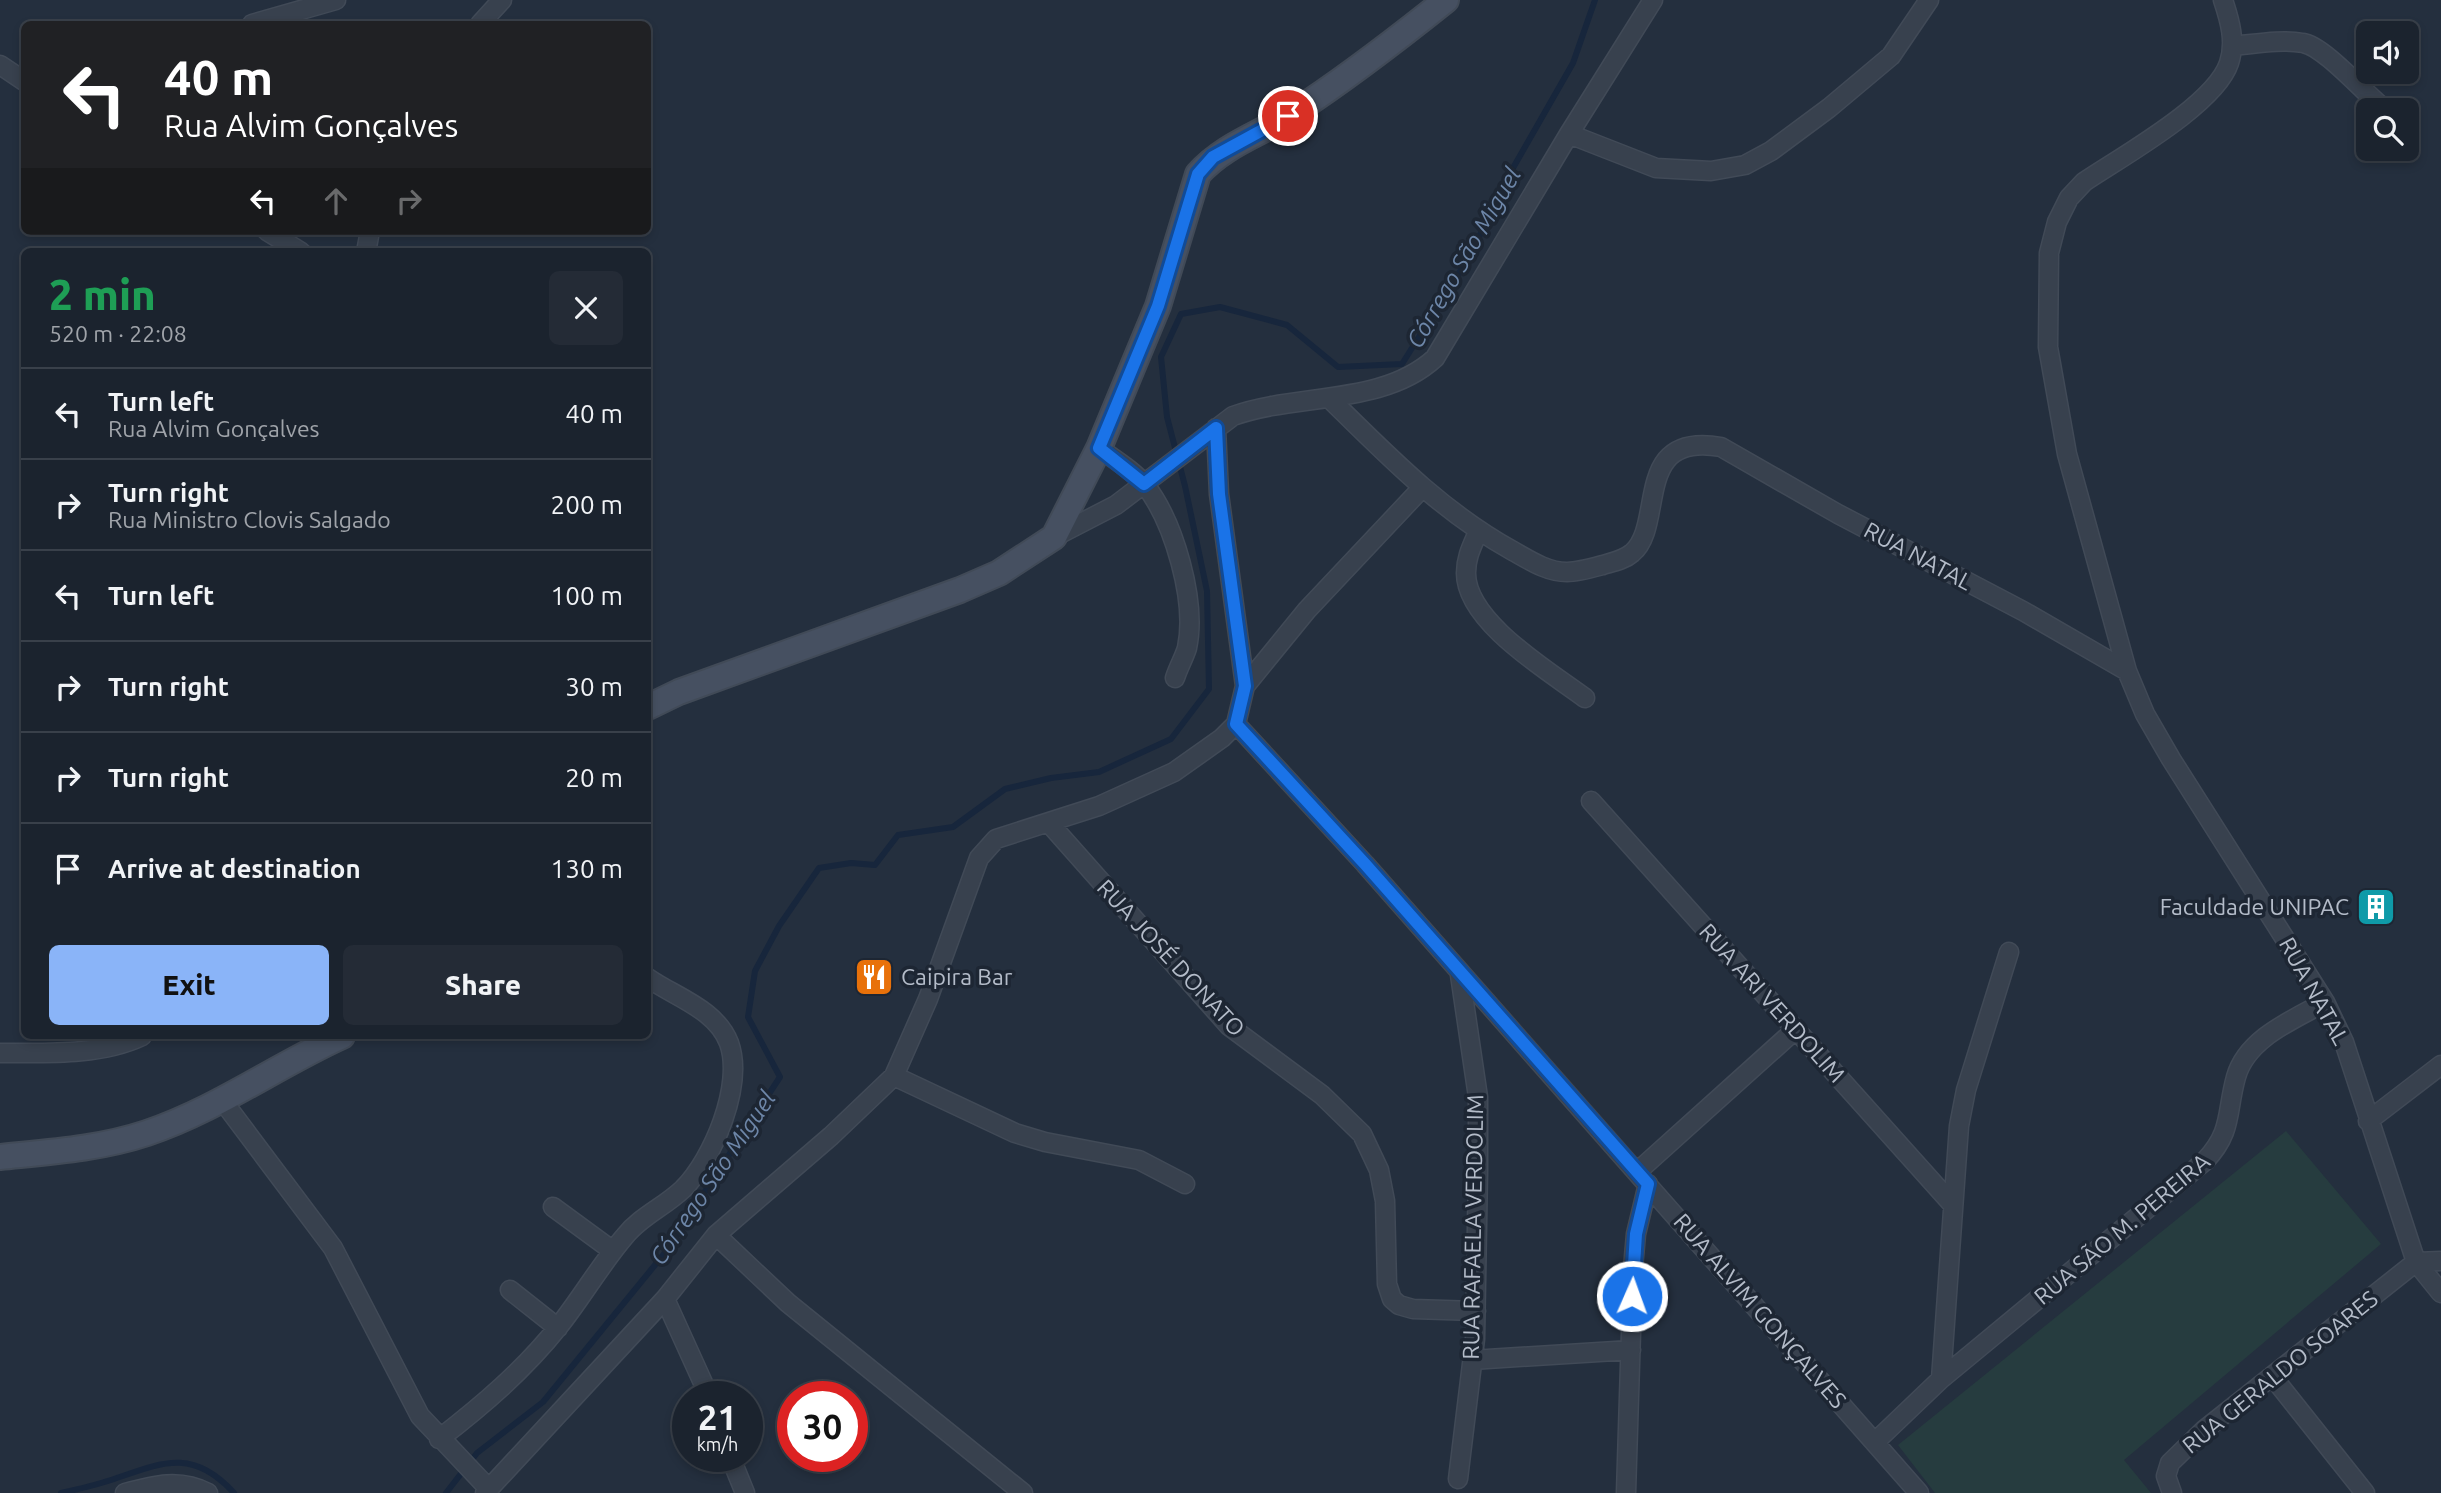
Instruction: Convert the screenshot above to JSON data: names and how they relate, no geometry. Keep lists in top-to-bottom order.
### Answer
{
  "streets": {
    "street": [
      "RUA NATAL",
      "RUA JOSÉ DONATO",
      "RUA ARI VERDOLIM",
      "RUA RAFAELA VERDOLIM",
      "RUA SÃO M. PEREIRA",
      "RUA ALVIM GONÇALVES",
      "RUA GERALDO SOARES"
    ]
  },
  "crossings": [
    ["RUA NATAL", "RUA SÃO M. PEREIRA"],
    ["RUA NATAL", "RUA GERALDO SOARES"],
    ["RUA JOSÉ DONATO", "RUA RAFAELA VERDOLIM"],
    ["RUA RAFAELA VERDOLIM", "RUA ALVIM GONÇALVES"],
    ["RUA SÃO M. PEREIRA", "RUA ALVIM GONÇALVES"]
  ],
  "water": ["Córrego São Miguel"],
  "places": {
    "building": ["Faculdade UNIPAC"],
    "restaurant": ["Caipira Bar"]
  },
  "page": {
    "turn": ["40 m", "Rua Alvim Gonçalves"],
    "heading": ["2 min", "520 m · 22:08"],
    "list": [
      {
        "name": "Turn left",
        "note": "Rua Alvim Gonçalves",
        "value": "40 m"
      },
      {
        "name": "Turn right",
        "note": "Rua Ministro Clovis Salgado",
        "value": "200 m"
      },
      {
        "name": "Turn left",
        "value": "100 m"
      },
      {
        "name": "Turn right",
        "value": "30 m"
      },
      {
        "name": "Turn right",
        "value": "20 m"
      },
      {
        "name": "Arrive at destination",
        "value": "130 m"
      }
    ],
    "buttons": ["Exit", "Share"],
    "speed": "21 km/h",
    "limit": "30"
  }
}
